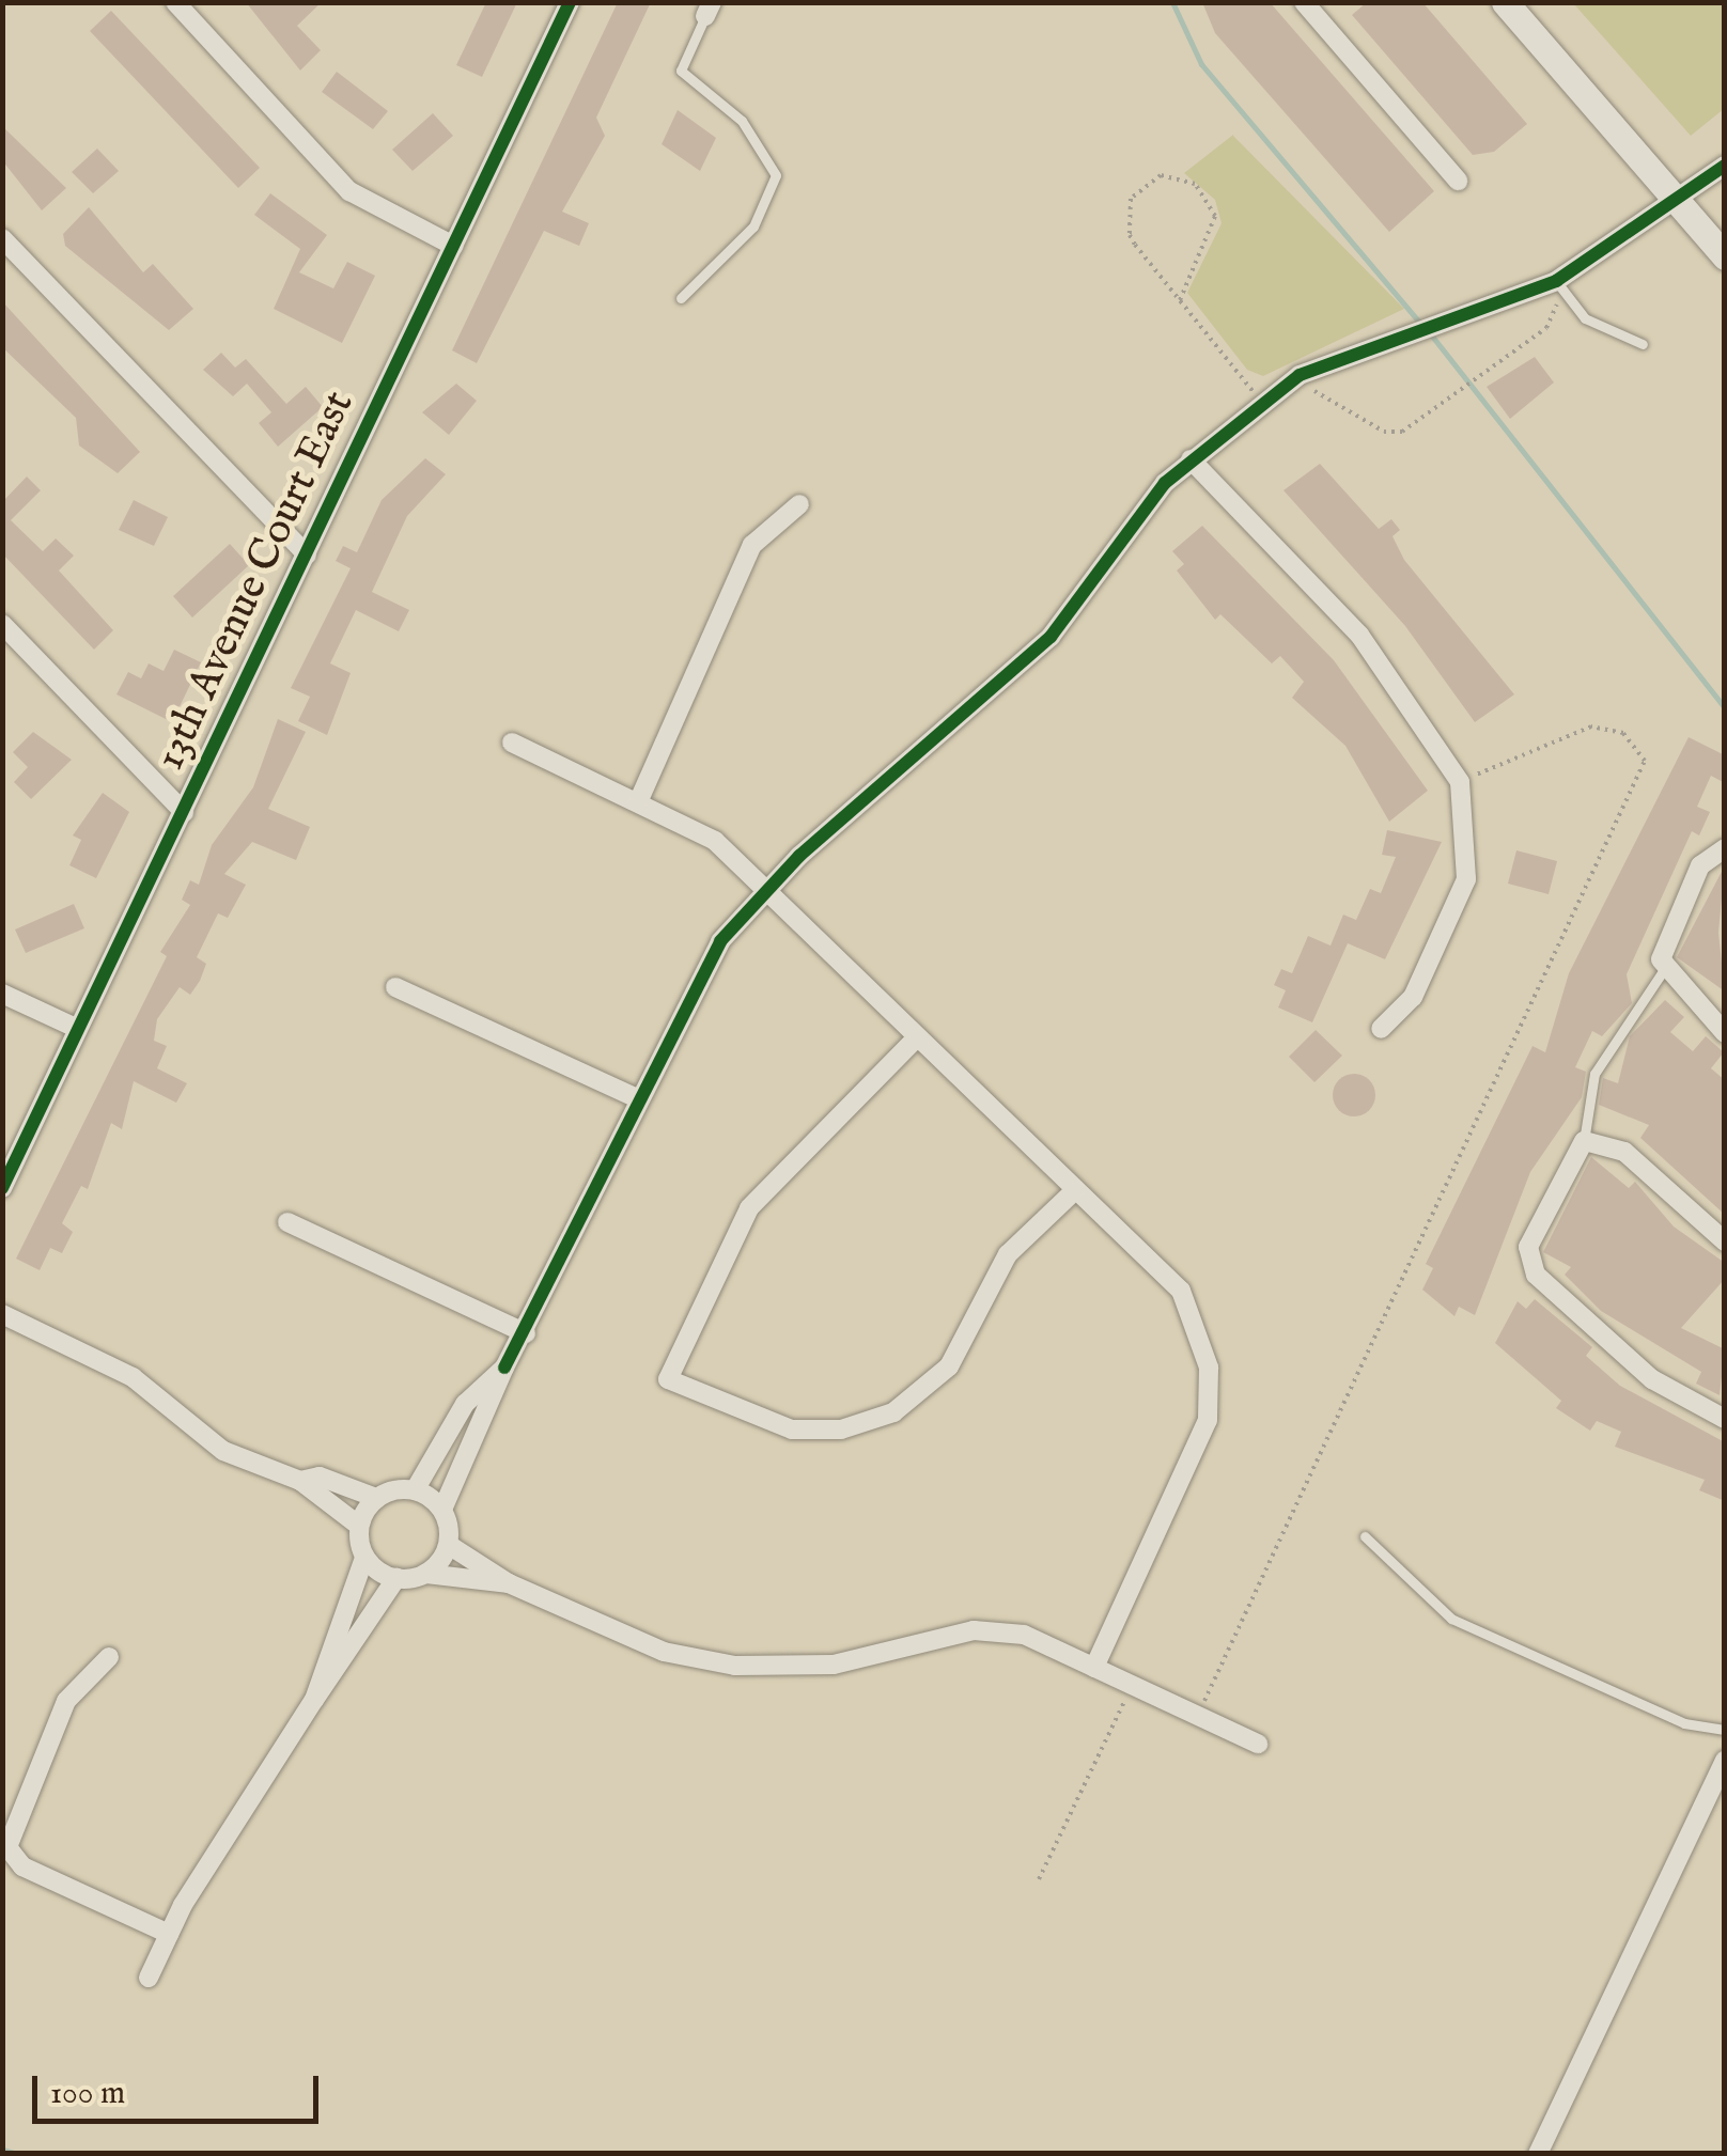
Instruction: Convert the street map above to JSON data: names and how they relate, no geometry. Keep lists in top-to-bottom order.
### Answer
{
  "streets": {
    "street": ["13th Avenue Court East"]
  },
  "scale_bar": "100 m"
}
